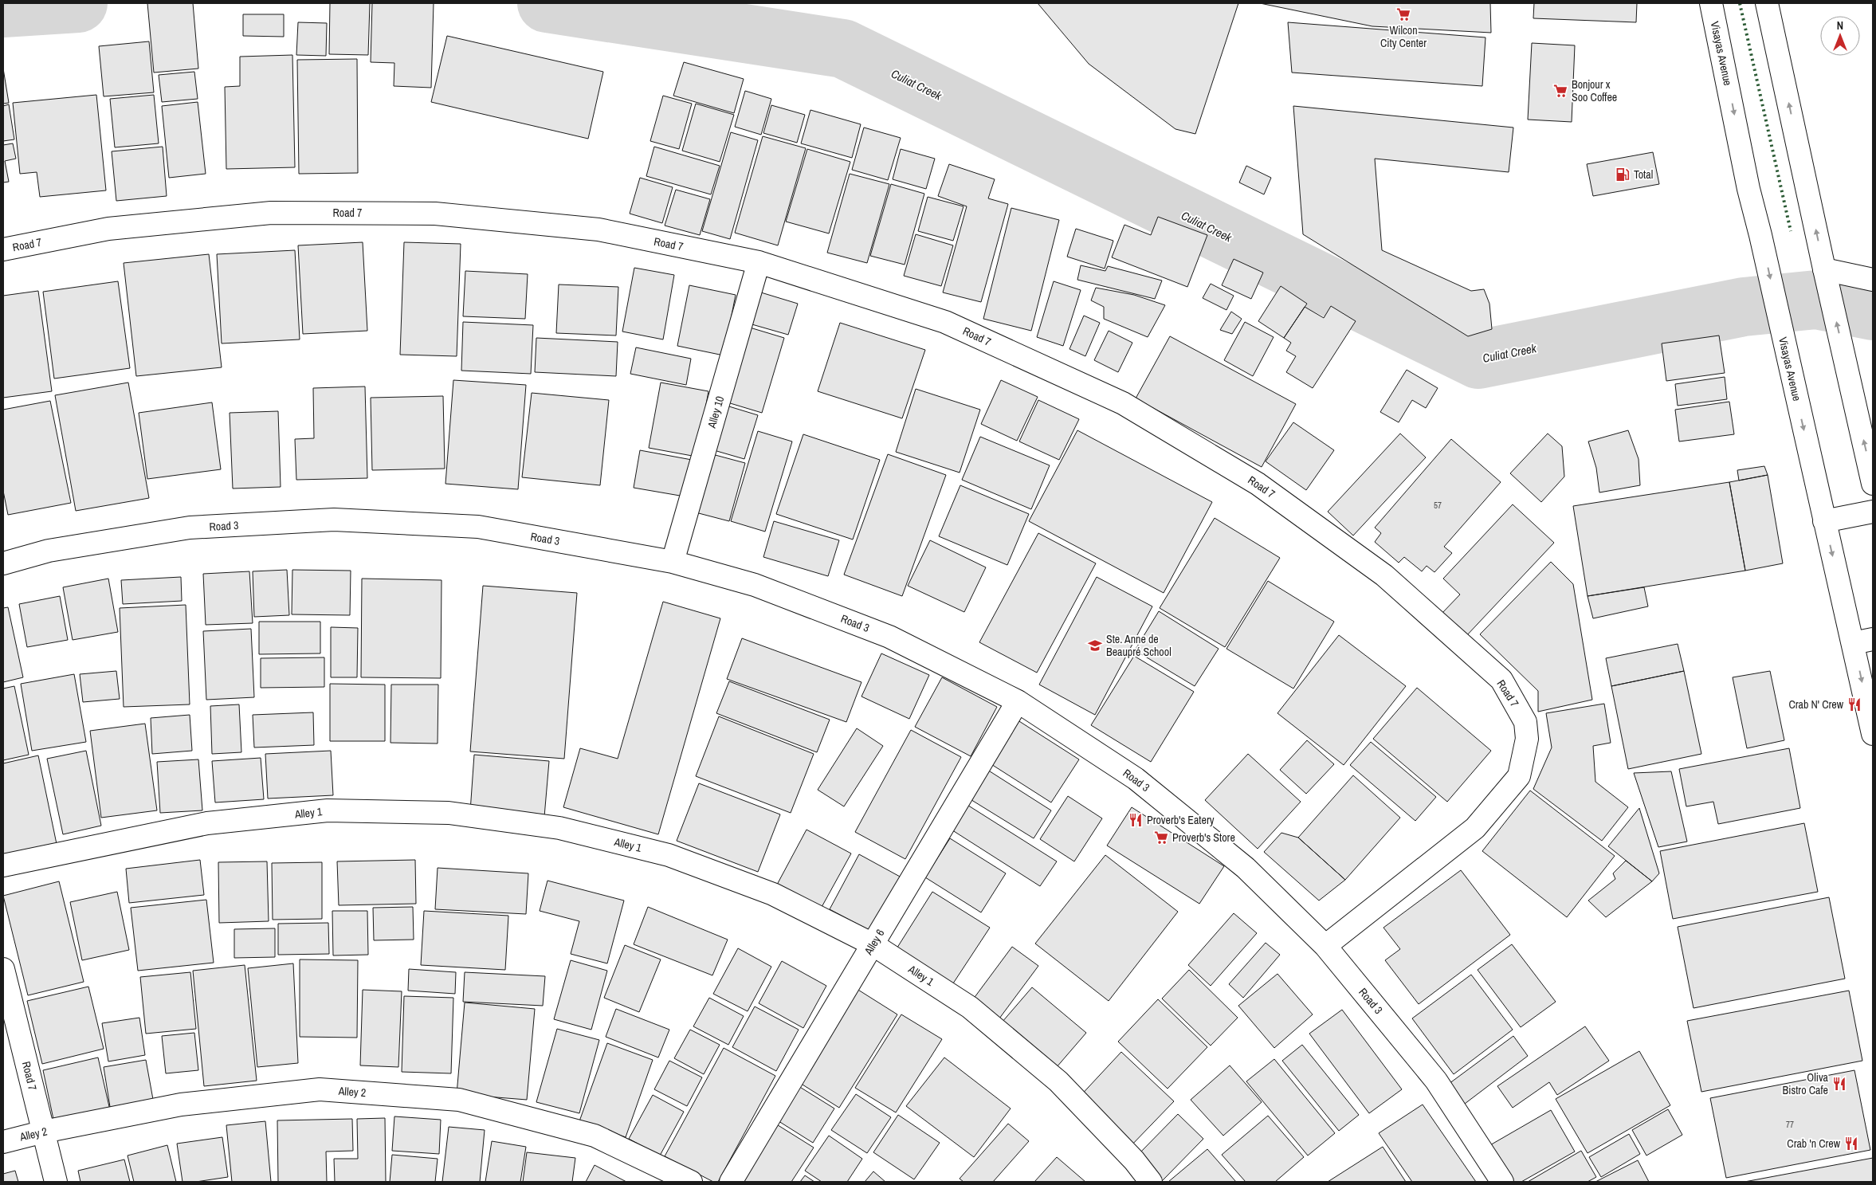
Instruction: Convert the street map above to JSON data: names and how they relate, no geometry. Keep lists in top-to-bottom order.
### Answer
{
  "streets": {
    "street": [
      "Visayas Avenue",
      "Road 7",
      "Alley 10",
      "Road 3",
      "Alley 1",
      "Alley 6",
      "Alley 2"
    ]
  },
  "crossings": [
    ["Road 7", "Alley 10"],
    ["Road 7", "Road 3"],
    ["Road 7", "Alley 2"],
    ["Alley 10", "Road 3"],
    ["Road 3", "Alley 6"],
    ["Alley 1", "Alley 6"]
  ],
  "water": ["Culiat Creek"],
  "places": {
    "supermarket": ["Wilcon City Center", "Bonjour x Soo Coffee", "Proverb's Store"],
    "fuel station": ["Total"],
    "school or university": ["Ste. Anne de Beaupré School"],
    "restaurant": [
      "Crab N' Crew",
      "Proverb's Eatery",
      "Oliva Bistro Cafe",
      "Crab 'n Crew"
    ]
  },
  "house_numbers": ["57", "77"],
  "north": "top"
}
